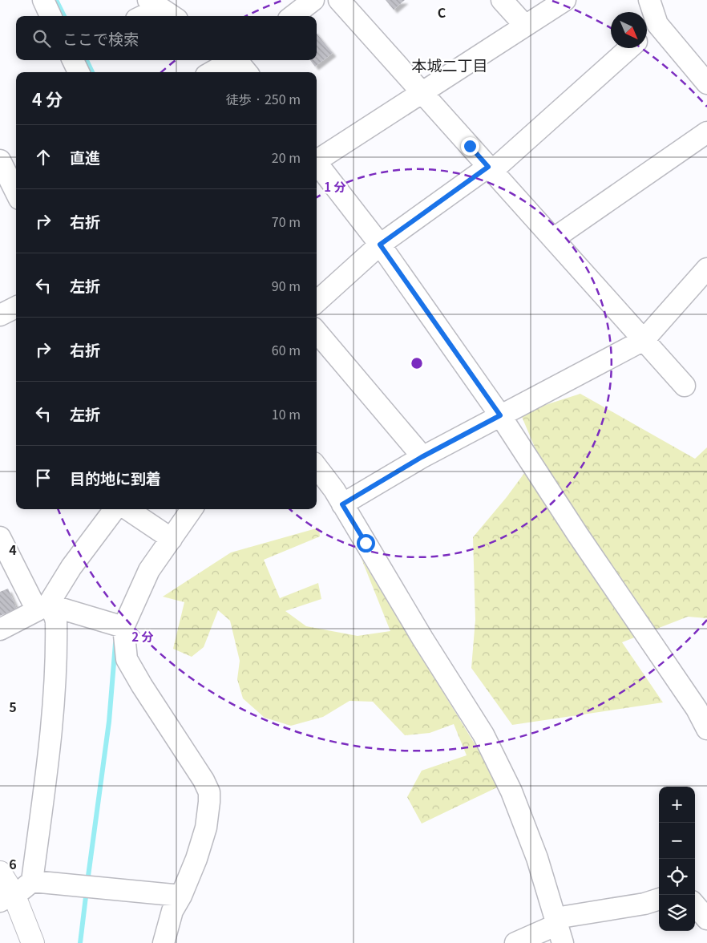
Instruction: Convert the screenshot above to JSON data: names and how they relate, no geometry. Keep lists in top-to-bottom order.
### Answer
{
  "districts": ["本城二丁目"],
  "north": "bottom right",
  "page": {
    "search": "ここで検索",
    "heading": ["4 分", "徒歩 · 250 m"],
    "list": [
      ["直進", "20 m"],
      ["右折", "70 m"],
      ["左折", "90 m"],
      ["右折", "60 m"],
      ["左折", "10 m"],
      "目的地に到着"
    ],
    "map_buttons": ["+", "−"]
  },
  "grid": {
    "columns": ["C"],
    "rows": ["4", "5", "6"]
  },
  "rings": ["1 分", "2 分"]
}
